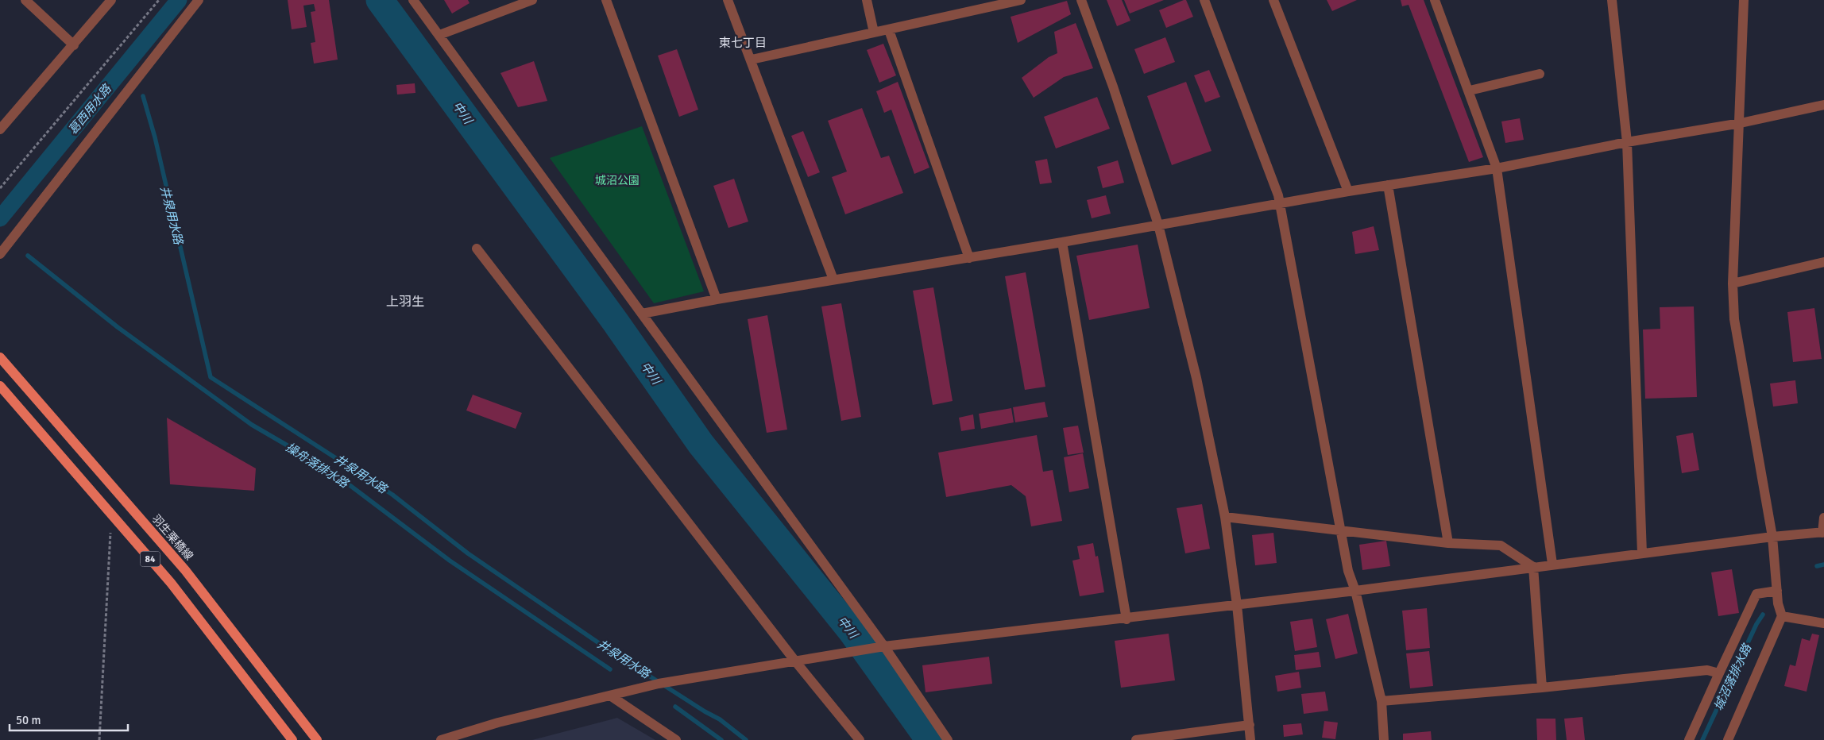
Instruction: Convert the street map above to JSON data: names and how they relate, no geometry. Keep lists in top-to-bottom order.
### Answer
{
  "streets": {
    "main road": ["羽生栗橋線", "84"]
  },
  "districts": ["東七丁目", "上羽生"],
  "water": [
    "葛西用水路",
    "中川",
    "井泉用水路",
    "操舟落排水路",
    "城沼落排水路"
  ],
  "parks": ["城沼公園"],
  "scale_bar": "50 m"
}
